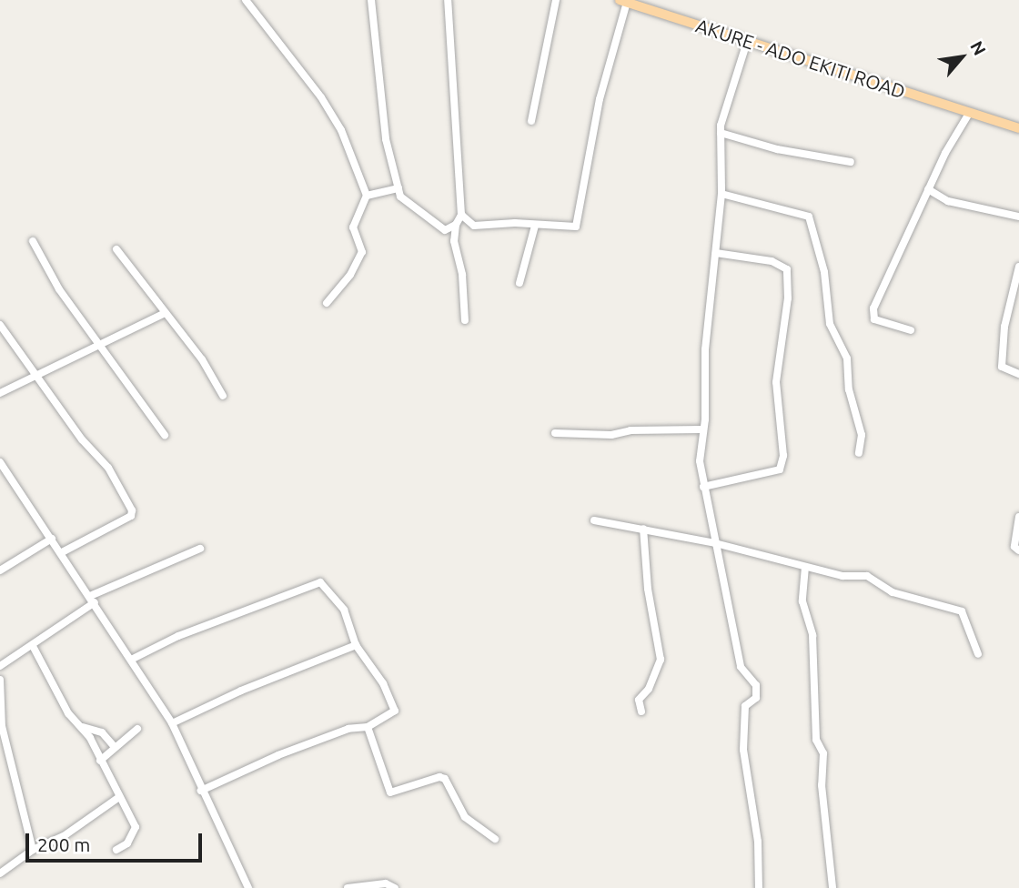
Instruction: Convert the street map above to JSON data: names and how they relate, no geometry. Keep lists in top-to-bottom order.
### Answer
{
  "streets": {
    "main road": ["AKURE - ADO EKITI ROAD"]
  },
  "scale_bar": "200 m",
  "north": "top right"
}
